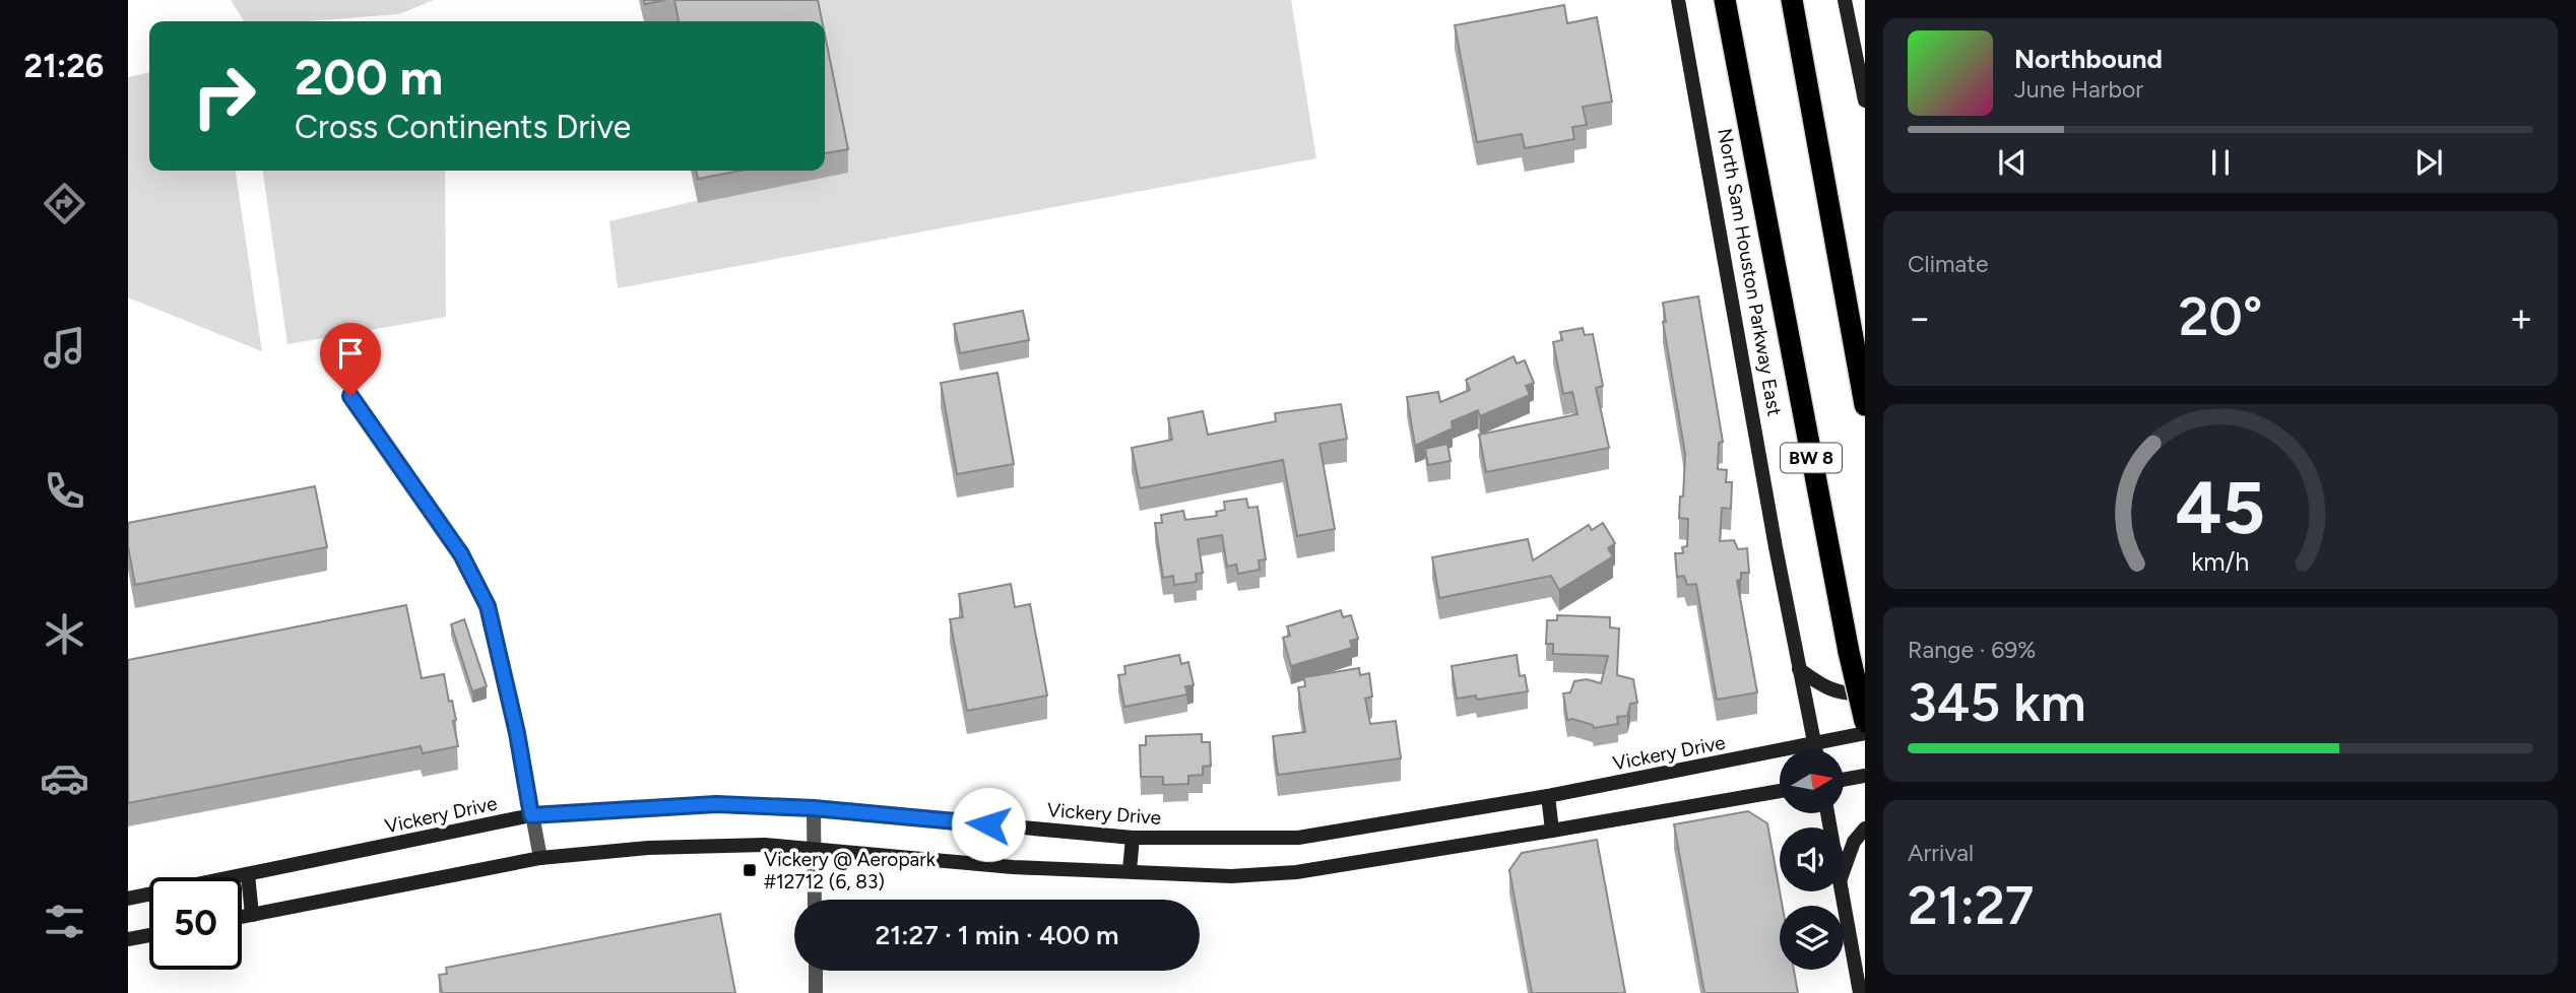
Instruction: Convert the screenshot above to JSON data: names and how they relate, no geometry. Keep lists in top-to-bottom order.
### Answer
{
  "streets": {
    "highway": ["North Sam Houston Parkway East", "BW 8"],
    "main road": ["Vickery Drive"]
  },
  "crossings": [
    ["North Sam Houston Parkway East", "Vickery Drive"]
  ],
  "places": {
    "transit": ["Vickery @ Aeropark #12712 (6, 83)"]
  },
  "north": "right",
  "page": {
    "tabs": "21:26",
    "turn": ["200 m", "Cross Continents Drive"],
    "song": ["Northbound", "June Harbor"],
    "tile": [
      "Climate",
      ["Range · 69%", "345 km"],
      ["Arrival", "21:27"]
    ],
    "heat": ["−", "20°", "+"],
    "limit": "50",
    "trip": "21:27 · 1 min · 400 m",
    "gauge": ["45", "km/h"]
  }
}
